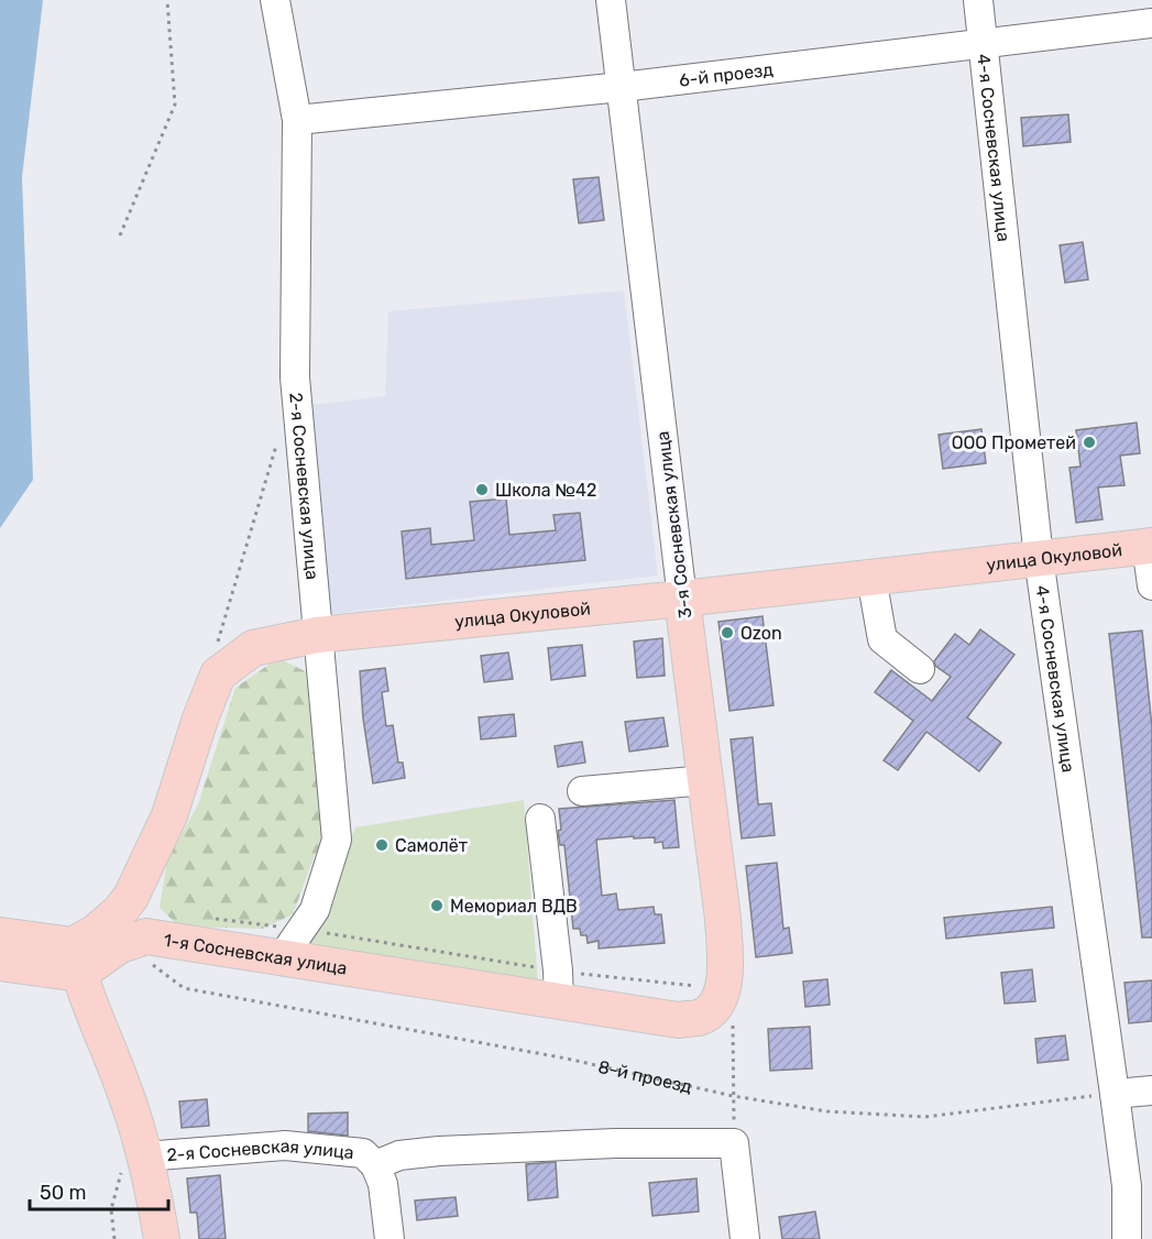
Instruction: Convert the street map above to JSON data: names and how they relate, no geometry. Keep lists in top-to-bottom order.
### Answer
{
  "streets": {
    "main road": ["3-я Сосневская улица", "улица Окуловой", "1-я Сосневская улица"],
    "street": ["6-й проезд", "4-я Сосневская улица", "2-я Сосневская улица"],
    "path": ["8-й проезд"]
  },
  "crossings": [
    ["6-й проезд", "4-я Сосневская улица"],
    ["6-й проезд", "2-я Сосневская улица"],
    ["6-й проезд", "3-я Сосневская улица"],
    ["4-я Сосневская улица", "улица Окуловой"],
    ["4-я Сосневская улица", "8-й проезд"],
    ["2-я Сосневская улица", "улица Окуловой"],
    ["2-я Сосневская улица", "1-я Сосневская улица"],
    ["3-я Сосневская улица", "улица Окуловой"],
    ["3-я Сосневская улица", "1-я Сосневская улица"],
    ["улица Окуловой", "1-я Сосневская улица"]
  ],
  "places": [
    "ООО Прометей",
    "Школа №42",
    "Ozon",
    "Самолёт",
    "Мемориал ВДВ"
  ],
  "scale_bar": "50 m"
}
